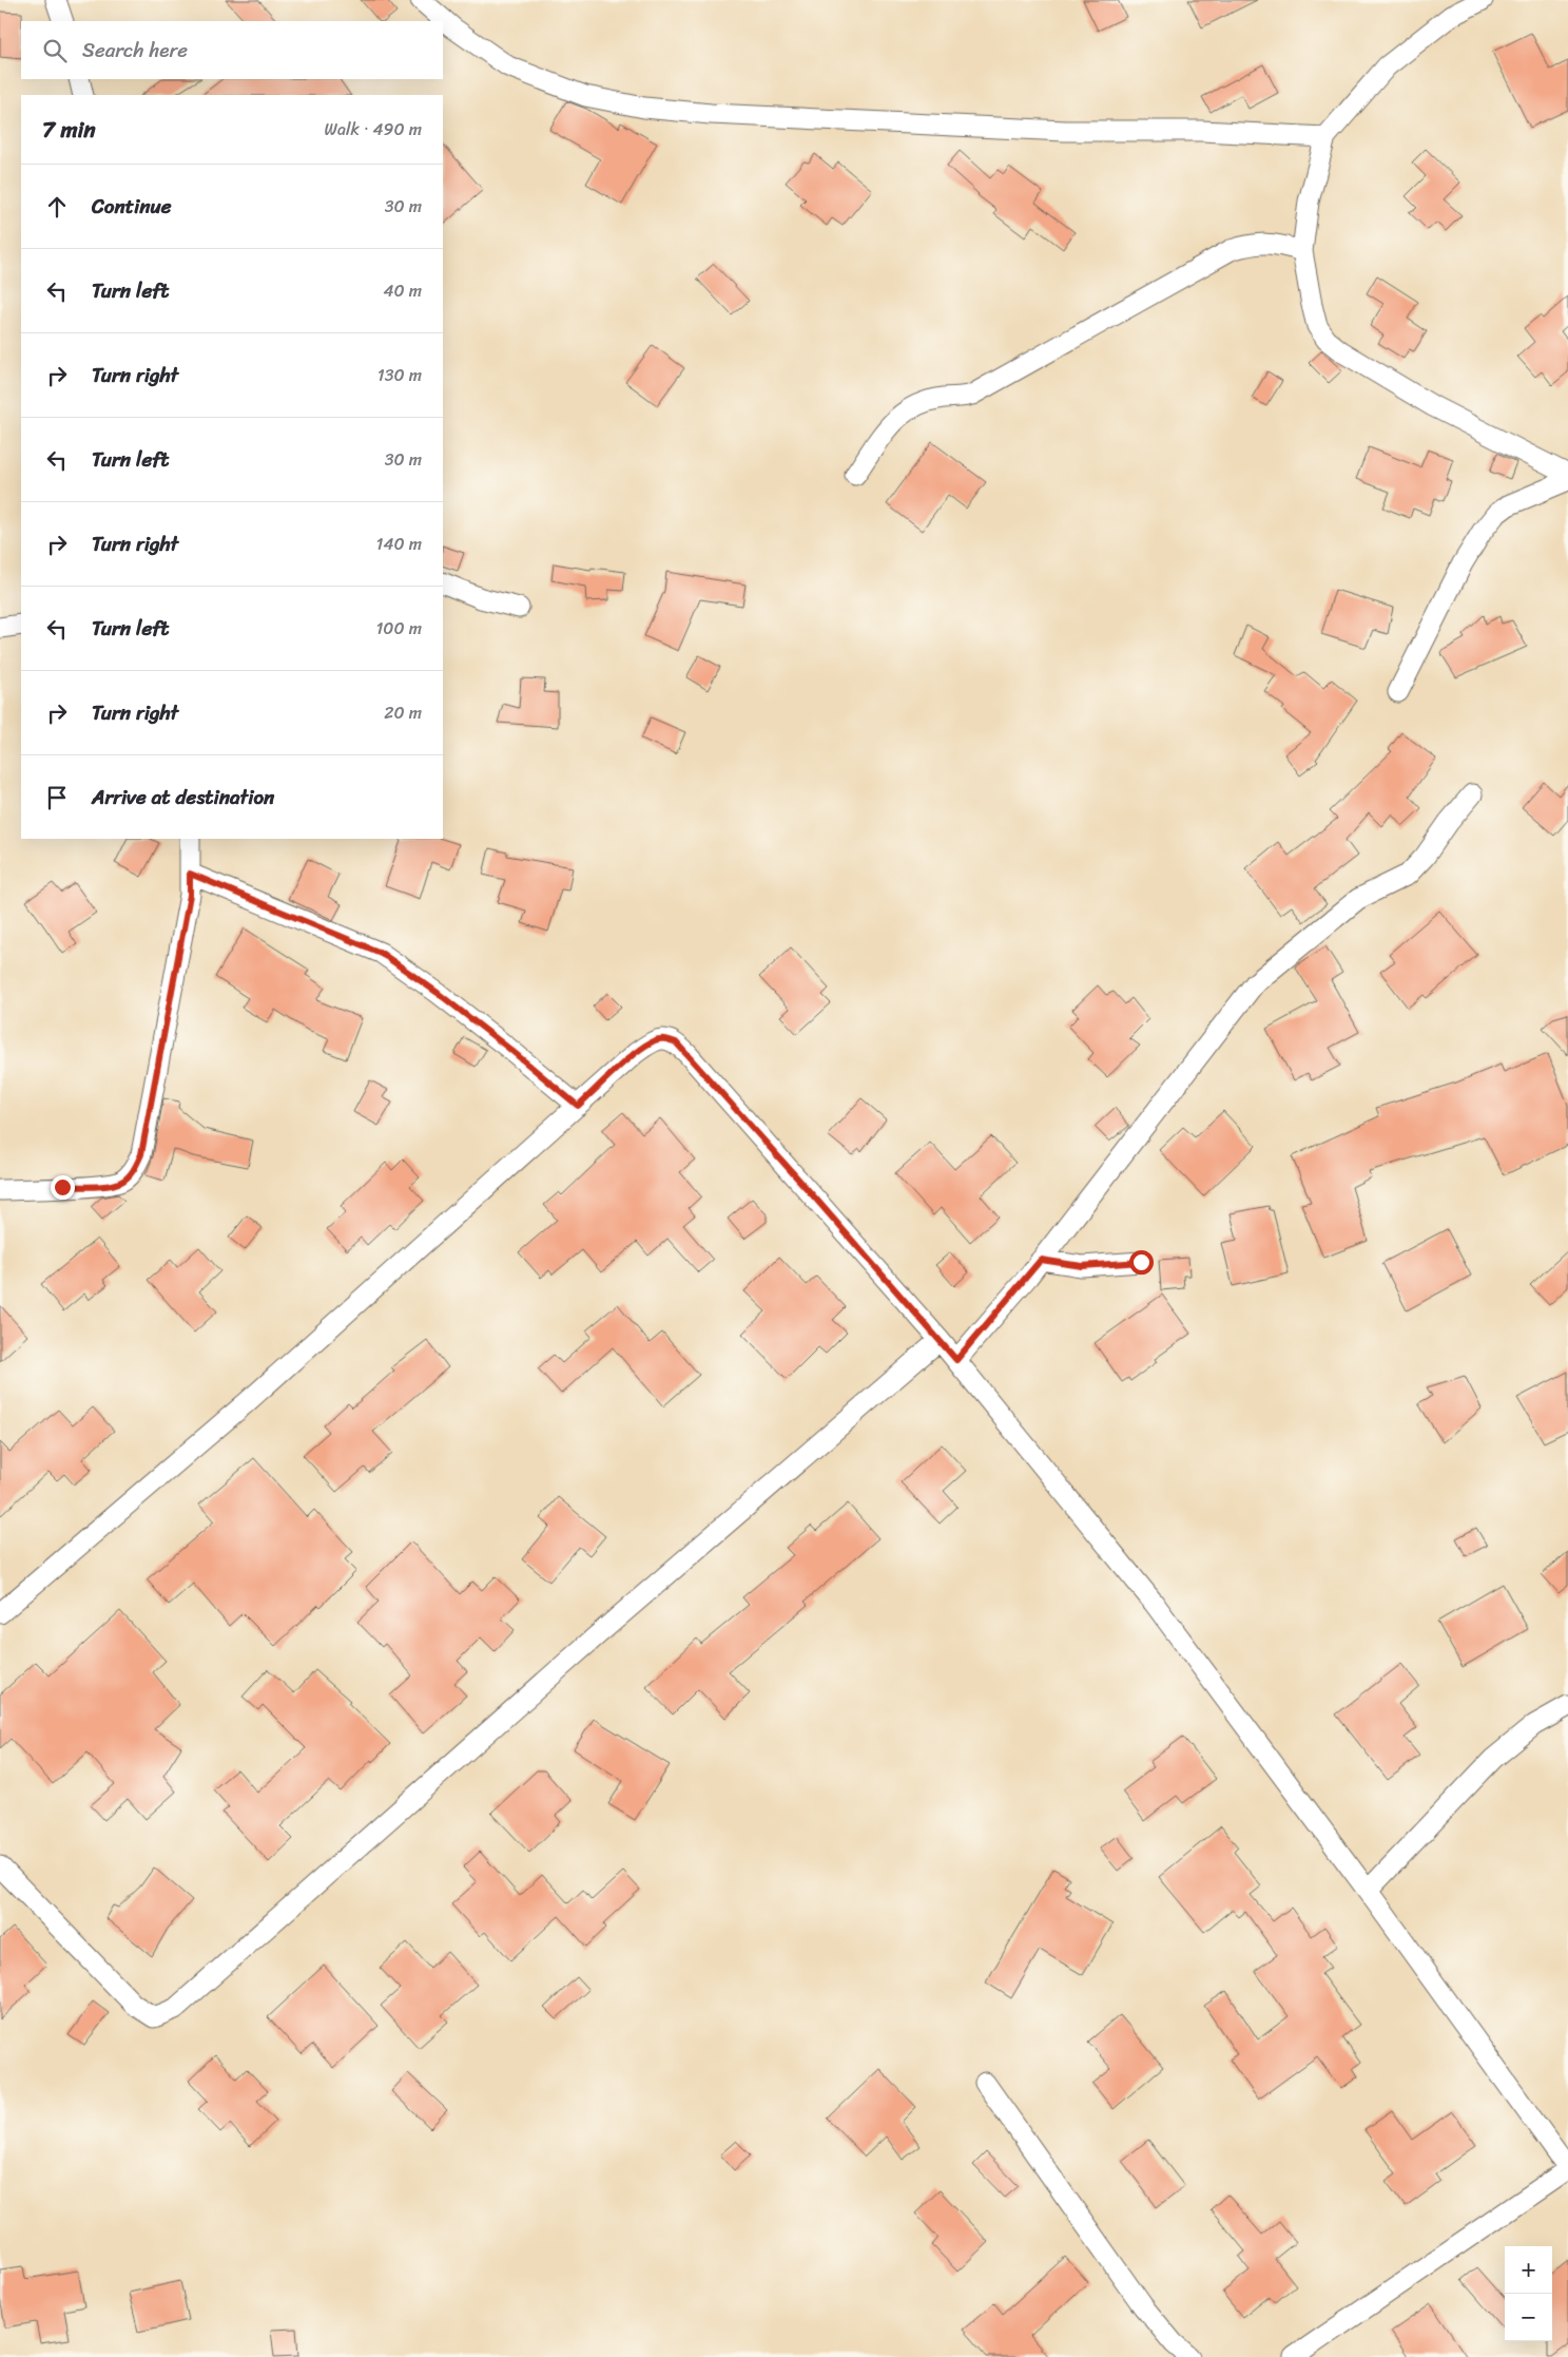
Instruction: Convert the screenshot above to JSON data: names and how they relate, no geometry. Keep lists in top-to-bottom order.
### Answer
{
  "page": {
    "search": "Search here",
    "heading": ["7 min", "Walk · 490 m"],
    "list": [
      ["Continue", "30 m"],
      ["Turn left", "40 m"],
      ["Turn right", "130 m"],
      ["Turn left", "30 m"],
      ["Turn right", "140 m"],
      ["Turn left", "100 m"],
      ["Turn right", "20 m"],
      "Arrive at destination"
    ],
    "map_buttons": ["+", "−"]
  }
}
